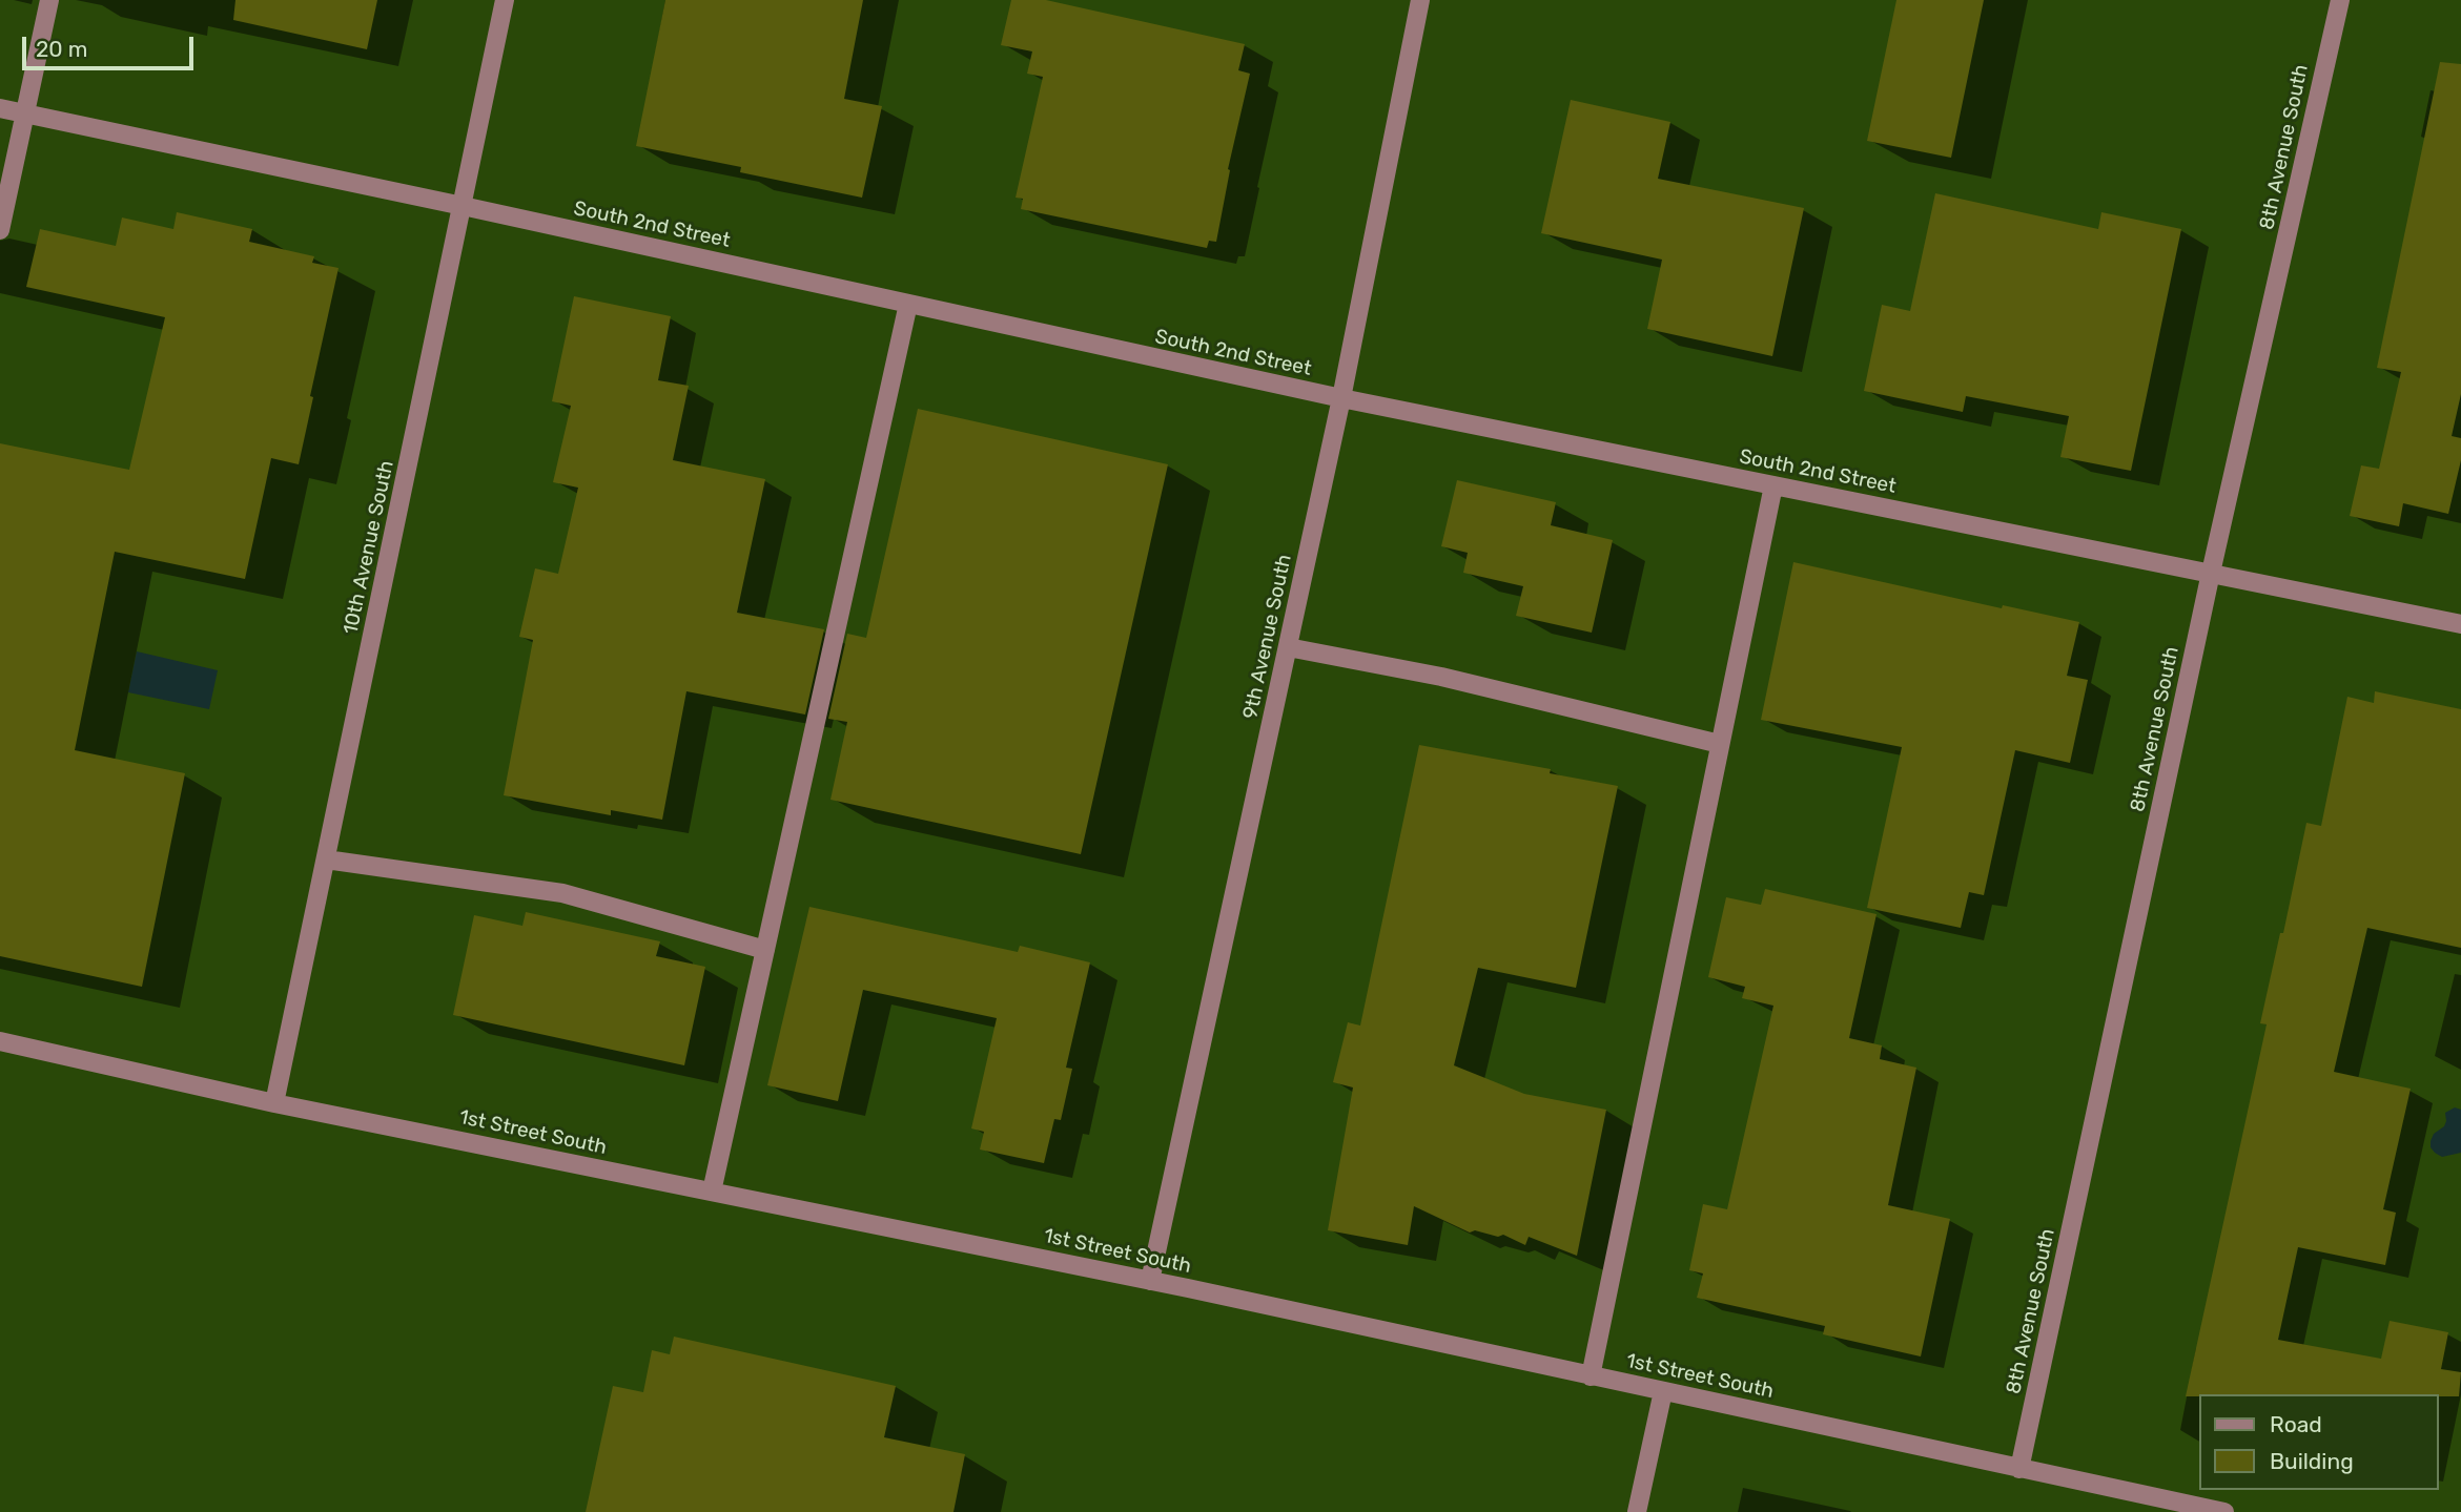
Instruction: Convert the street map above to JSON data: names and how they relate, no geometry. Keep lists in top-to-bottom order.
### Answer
{
  "streets": {
    "street": [
      "8th Avenue South",
      "South 2nd Street",
      "10th Avenue South",
      "9th Avenue South",
      "1st Street South"
    ]
  },
  "crossings": [
    ["8th Avenue South", "South 2nd Street"],
    ["8th Avenue South", "1st Street South"],
    ["South 2nd Street", "10th Avenue South"],
    ["South 2nd Street", "9th Avenue South"],
    ["10th Avenue South", "1st Street South"],
    ["9th Avenue South", "1st Street South"]
  ],
  "legend": ["Road", "Building"],
  "scale_bar": "20 m"
}
